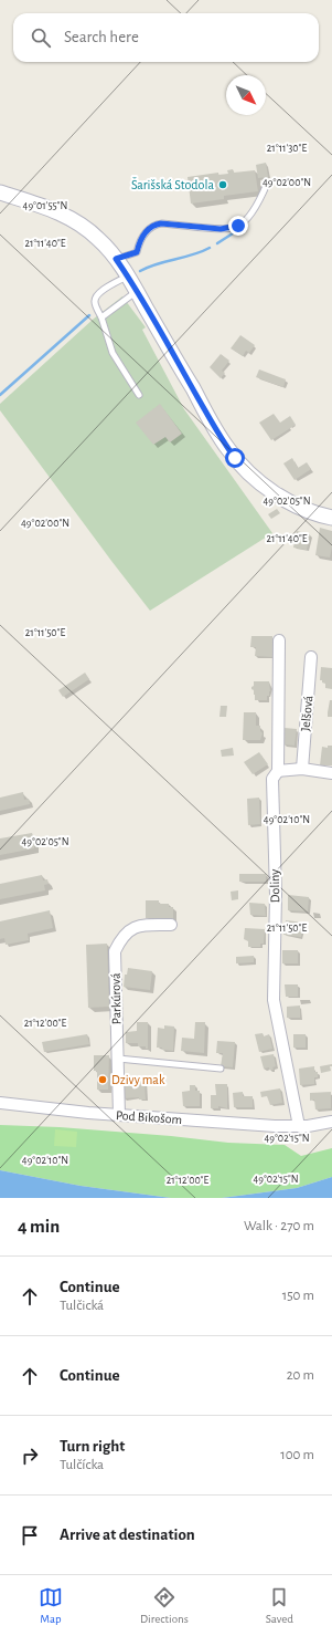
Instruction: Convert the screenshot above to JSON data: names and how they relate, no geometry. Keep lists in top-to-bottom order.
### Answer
{
  "streets": {
    "street": [
      "Jelšová",
      "Doliny",
      "Parkúrová",
      "Pod Bikošom"
    ]
  },
  "crossings": [
    ["Doliny", "Pod Bikošom"],
    ["Parkúrová", "Pod Bikošom"]
  ],
  "places": ["Šarišská Stodola", "Dzivy mak"],
  "north": "bottom right",
  "page": {
    "search": "Search here",
    "heading": ["4 min", "Walk · 270 m"],
    "list": [
      ["Continue", "Tulčická", "150 m"],
      ["Continue", "20 m"],
      ["Turn right", "Tulčícka", "100 m"],
      "Arrive at destination"
    ],
    "nav": ["Map", "Directions", "Saved"]
  },
  "coordinates": [
    "21°11'30\"E",
    "49°02'00\"N",
    "49°01'55\"N",
    "21°11'40\"E",
    "49°02'05\"N",
    "21°11'50\"E",
    "49°02'10\"N",
    "21°12'00\"E",
    "49°02'15\"N"
  ]
}
